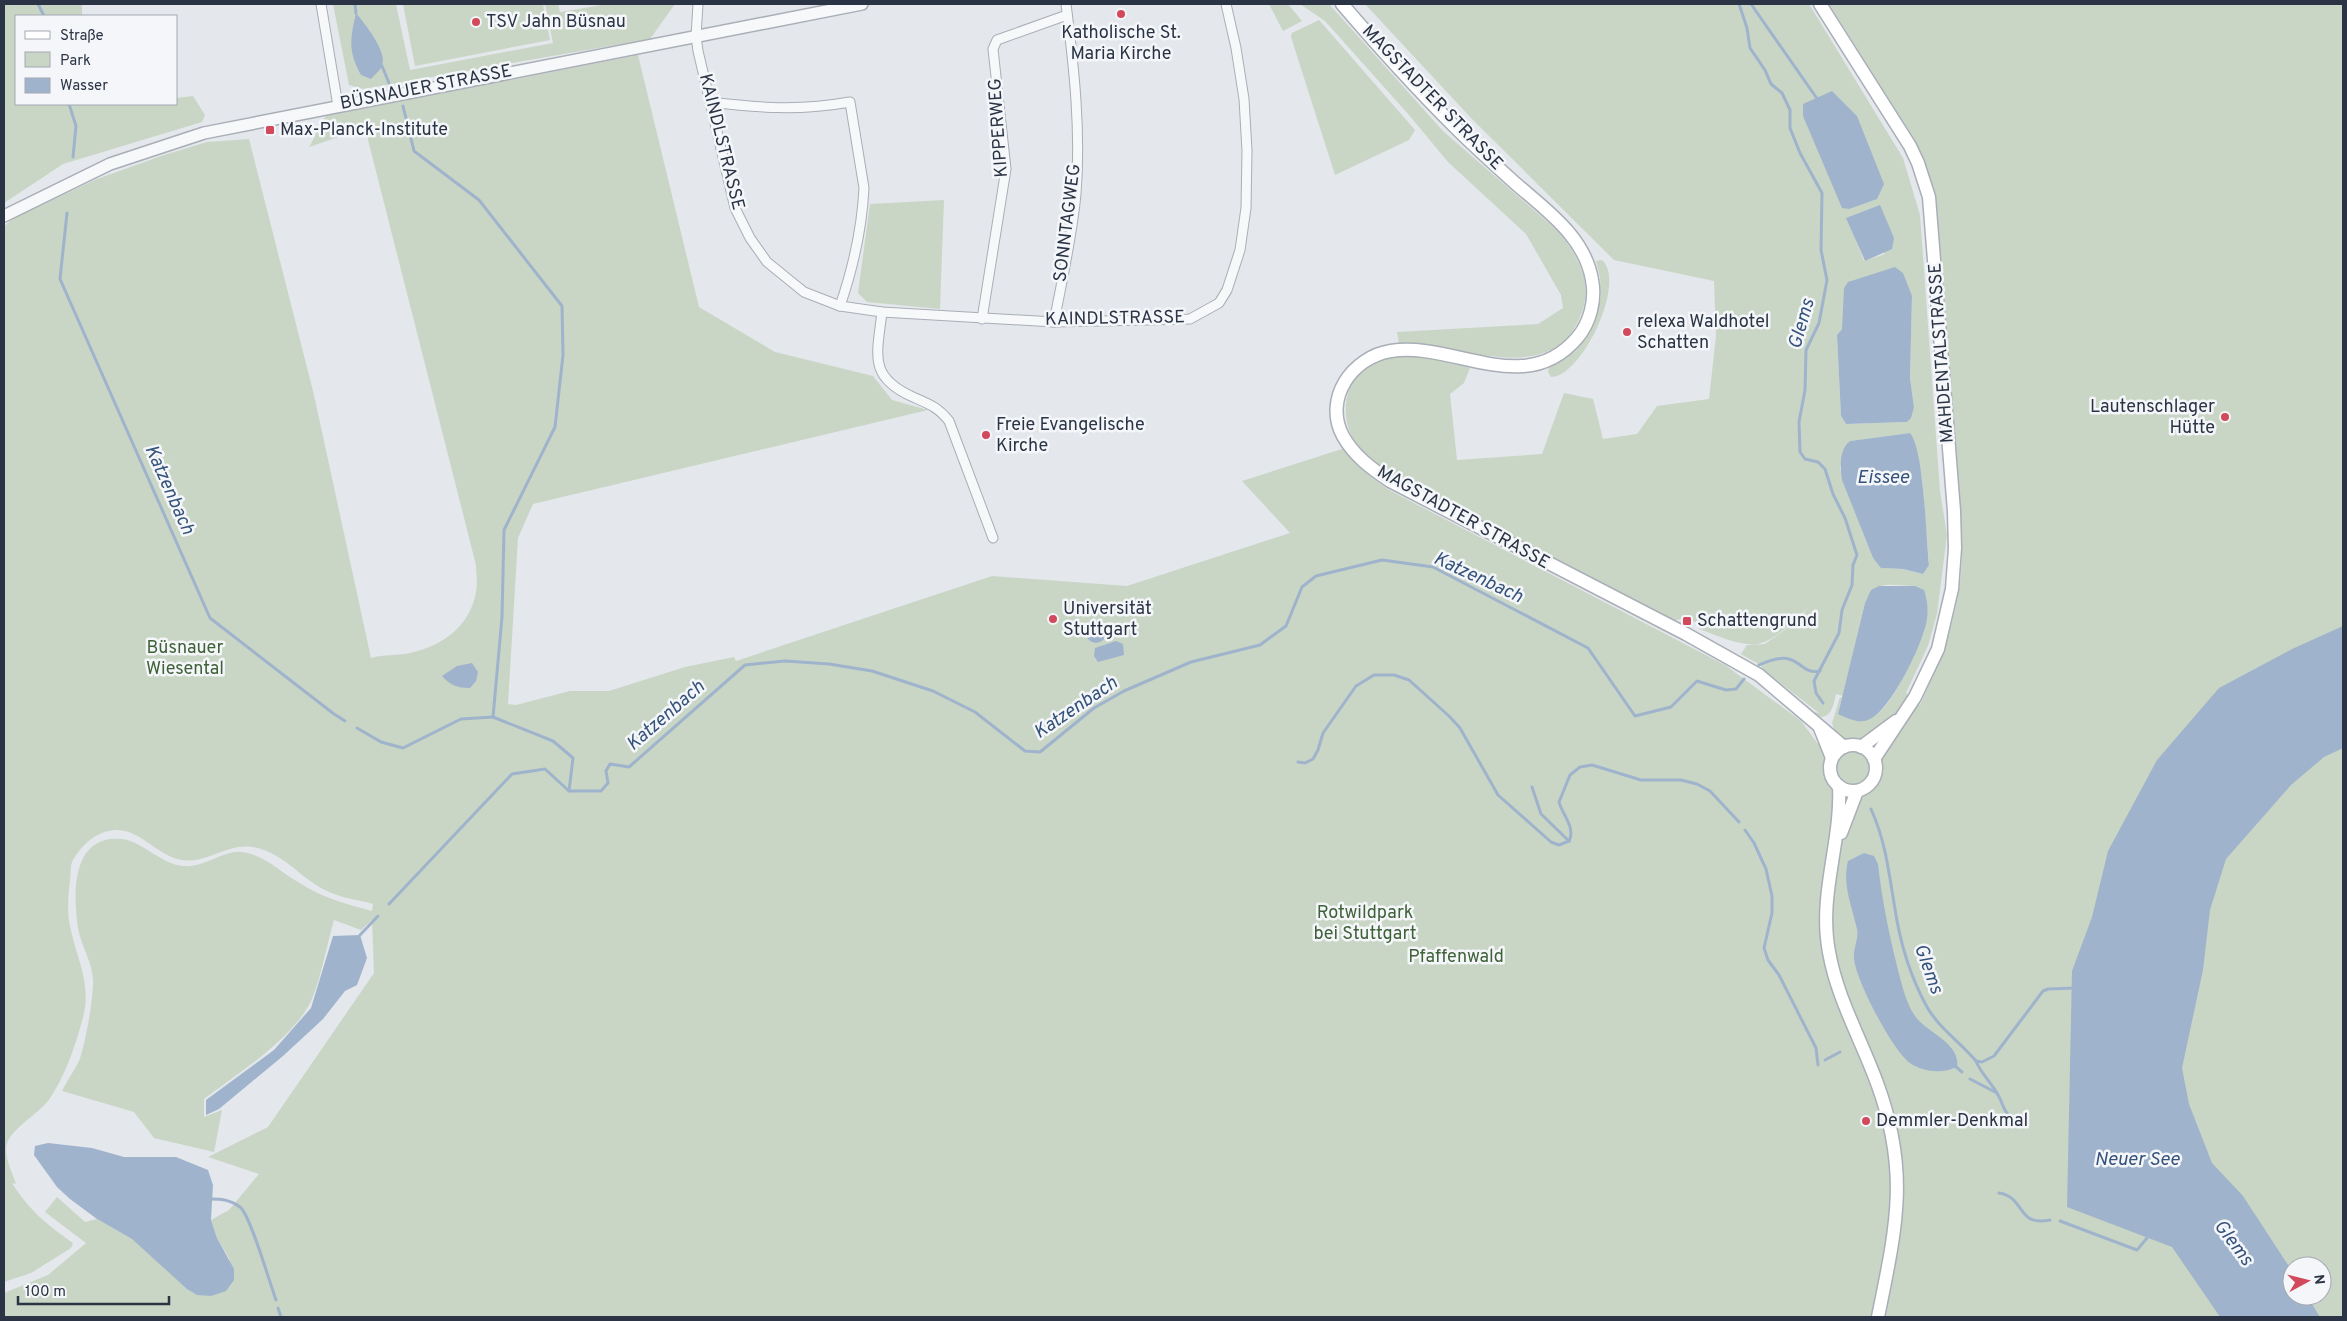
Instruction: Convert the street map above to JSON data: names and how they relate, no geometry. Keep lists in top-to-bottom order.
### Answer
{
  "streets": {
    "main road": ["MAGSTADTER STRASSE", "MAHDENTALSTRASSE"],
    "street": [
      "BÜSNAUER STRASSE",
      "KIPPERWEG",
      "KAINDLSTRASSE",
      "SONNTAGWEG"
    ]
  },
  "crossings": [
    ["BÜSNAUER STRASSE", "KAINDLSTRASSE"],
    ["MAGSTADTER STRASSE", "MAHDENTALSTRASSE"],
    ["KIPPERWEG", "KAINDLSTRASSE"],
    ["KIPPERWEG", "SONNTAGWEG"],
    ["KAINDLSTRASSE", "SONNTAGWEG"]
  ],
  "water": [
    "Glems",
    "Eissee",
    "Katzenbach",
    "Neuer See"
  ],
  "parks": ["Büsnauer Wiesental", "Rotwildpark bei Stuttgart", "Pfaffenwald"],
  "places": {
    "other": [
      "Katholische St. Maria Kirche",
      "TSV Jahn Büsnau",
      "relexa Waldhotel Schatten",
      "Lautenschlager Hütte",
      "Freie Evangelische Kirche",
      "Universität Stuttgart",
      "Demmler-Denkmal"
    ],
    "transit": ["Max-Planck-Institute", "Schattengrund"]
  },
  "legend": ["Straße", "Park", "Wasser"],
  "scale_bar": "100 m",
  "north": "right"
}
